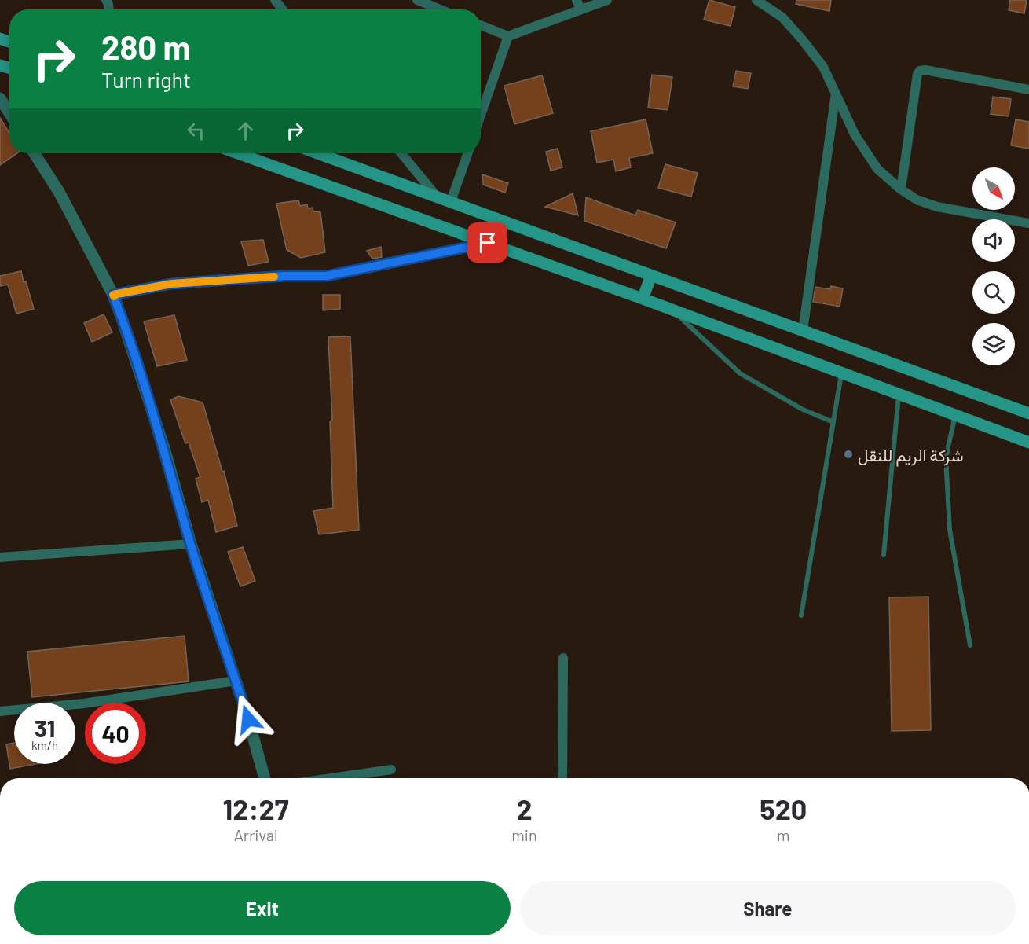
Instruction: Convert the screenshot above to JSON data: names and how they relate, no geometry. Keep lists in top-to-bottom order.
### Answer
{
  "places": ["شركة الريم للنقل"],
  "north": "bottom right",
  "page": {
    "turn": ["280 m", "Turn right"],
    "speed": "31 km/h",
    "limit": "40",
    "eta": [
      "12:27",
      "Arrival",
      "2",
      "min",
      "520",
      "m"
    ],
    "buttons": ["Exit", "Share"]
  }
}
